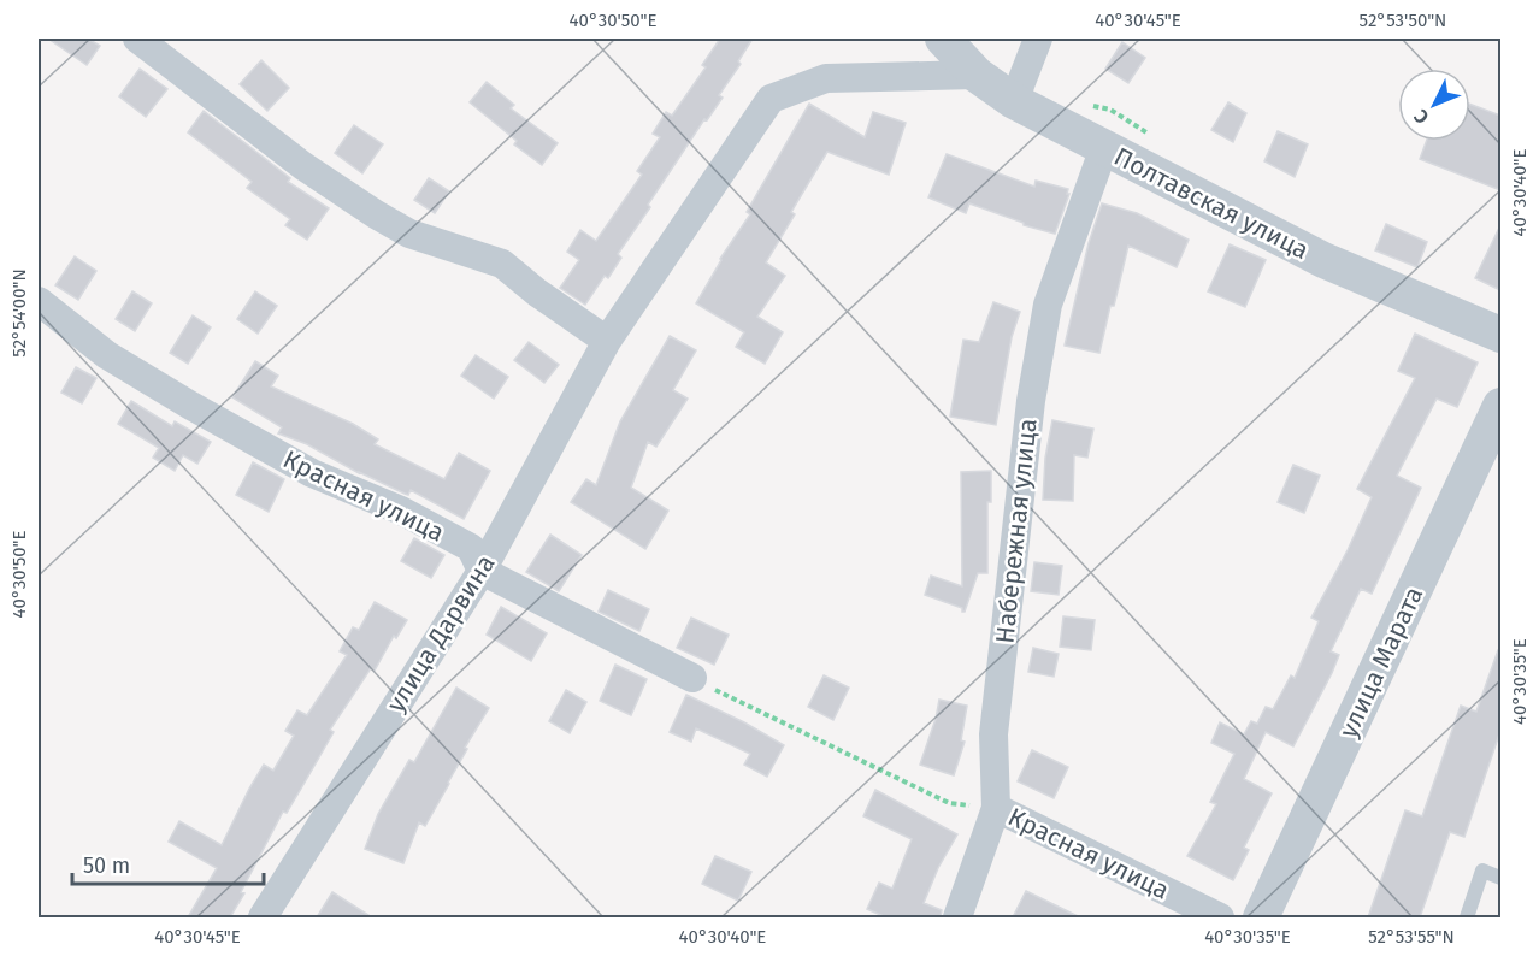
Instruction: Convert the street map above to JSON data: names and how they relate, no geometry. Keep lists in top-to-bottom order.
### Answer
{
  "streets": {
    "street": [
      "Полтавская улица",
      "Красная улица",
      "Набережная улица",
      "улица Дарвина",
      "улица Марата"
    ]
  },
  "crossings": [
    ["Полтавская улица", "Набережная улица"],
    ["Полтавская улица", "улица Дарвина"],
    ["Красная улица", "Набережная улица"],
    ["Красная улица", "улица Дарвина"]
  ],
  "scale_bar": "50 m",
  "north": "bottom left",
  "coordinates": [
    "40°30'50\"E",
    "40°30'45\"E",
    "52°53'50\"N",
    "40°30'40\"E",
    "52°54'00\"N",
    "40°30'35\"E",
    "52°53'55\"N"
  ]
}
